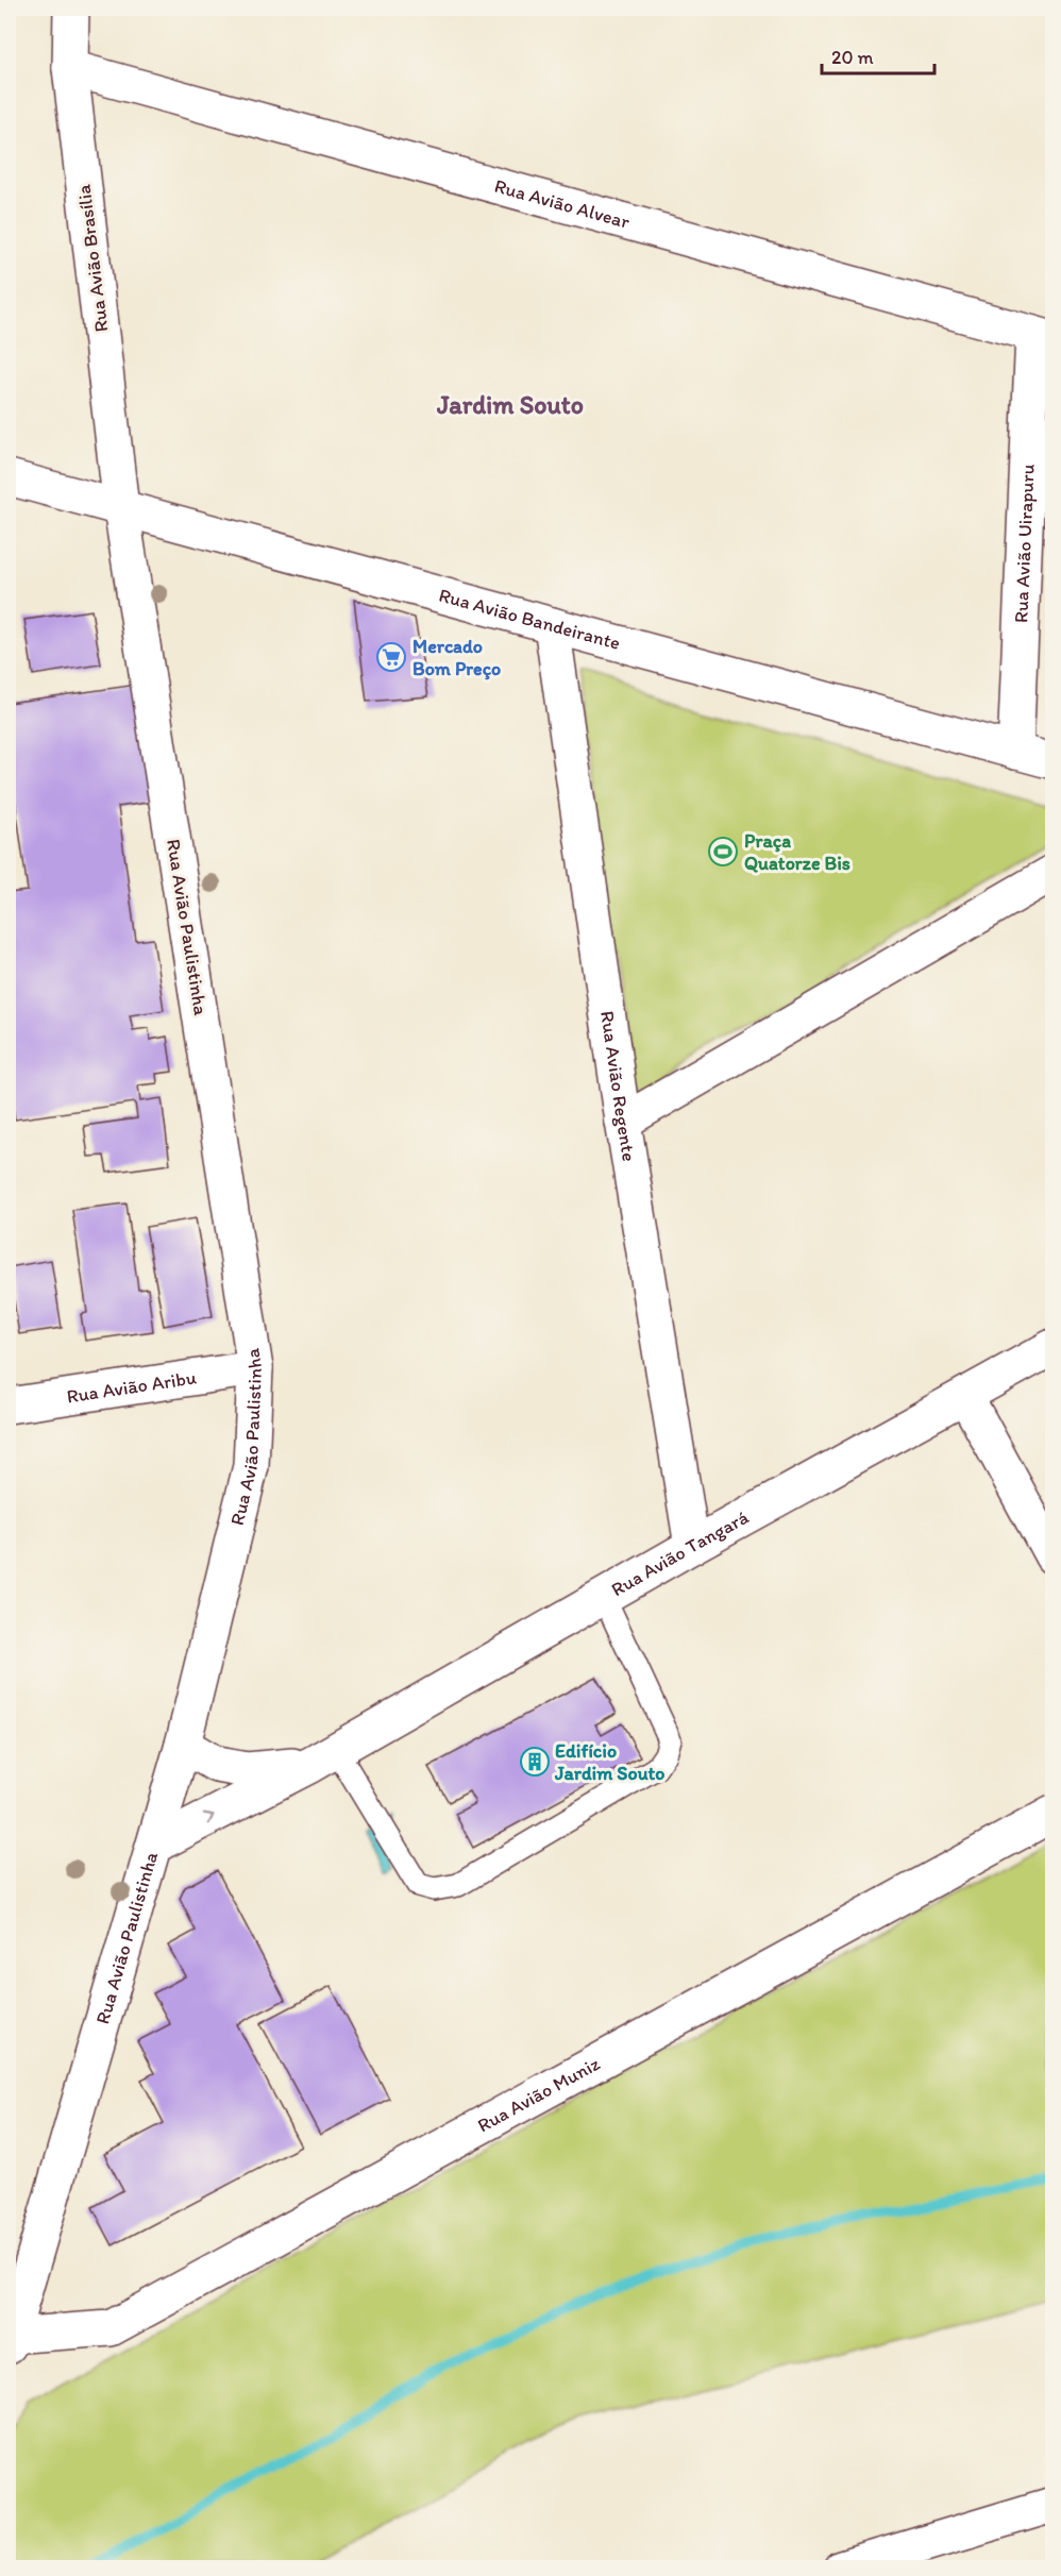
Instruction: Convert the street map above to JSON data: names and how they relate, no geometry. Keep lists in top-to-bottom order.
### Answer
{
  "streets": {
    "street": [
      "Rua Avião Alvear",
      "Rua Avião Brasília",
      "Rua Avião Uirapuru",
      "Rua Avião Bandeirante",
      "Rua Avião Paulistinha",
      "Rua Avião Regente",
      "Rua Avião Aribu",
      "Rua Avião Tangará",
      "Rua Avião Muniz"
    ]
  },
  "crossings": [
    ["Rua Avião Alvear", "Rua Avião Brasília"],
    ["Rua Avião Alvear", "Rua Avião Uirapuru"],
    ["Rua Avião Brasília", "Rua Avião Bandeirante"],
    ["Rua Avião Brasília", "Rua Avião Paulistinha"],
    ["Rua Avião Uirapuru", "Rua Avião Bandeirante"],
    ["Rua Avião Bandeirante", "Rua Avião Paulistinha"],
    ["Rua Avião Bandeirante", "Rua Avião Regente"],
    ["Rua Avião Paulistinha", "Rua Avião Aribu"],
    ["Rua Avião Paulistinha", "Rua Avião Tangará"],
    ["Rua Avião Paulistinha", "Rua Avião Muniz"],
    ["Rua Avião Regente", "Rua Avião Tangará"]
  ],
  "districts": ["Jardim Souto"],
  "places": {
    "supermarket": ["Mercado Bom Preço"],
    "sports": ["Praça Quatorze Bis"],
    "building": ["Edifício Jardim Souto"]
  },
  "scale_bar": "20 m"
}
